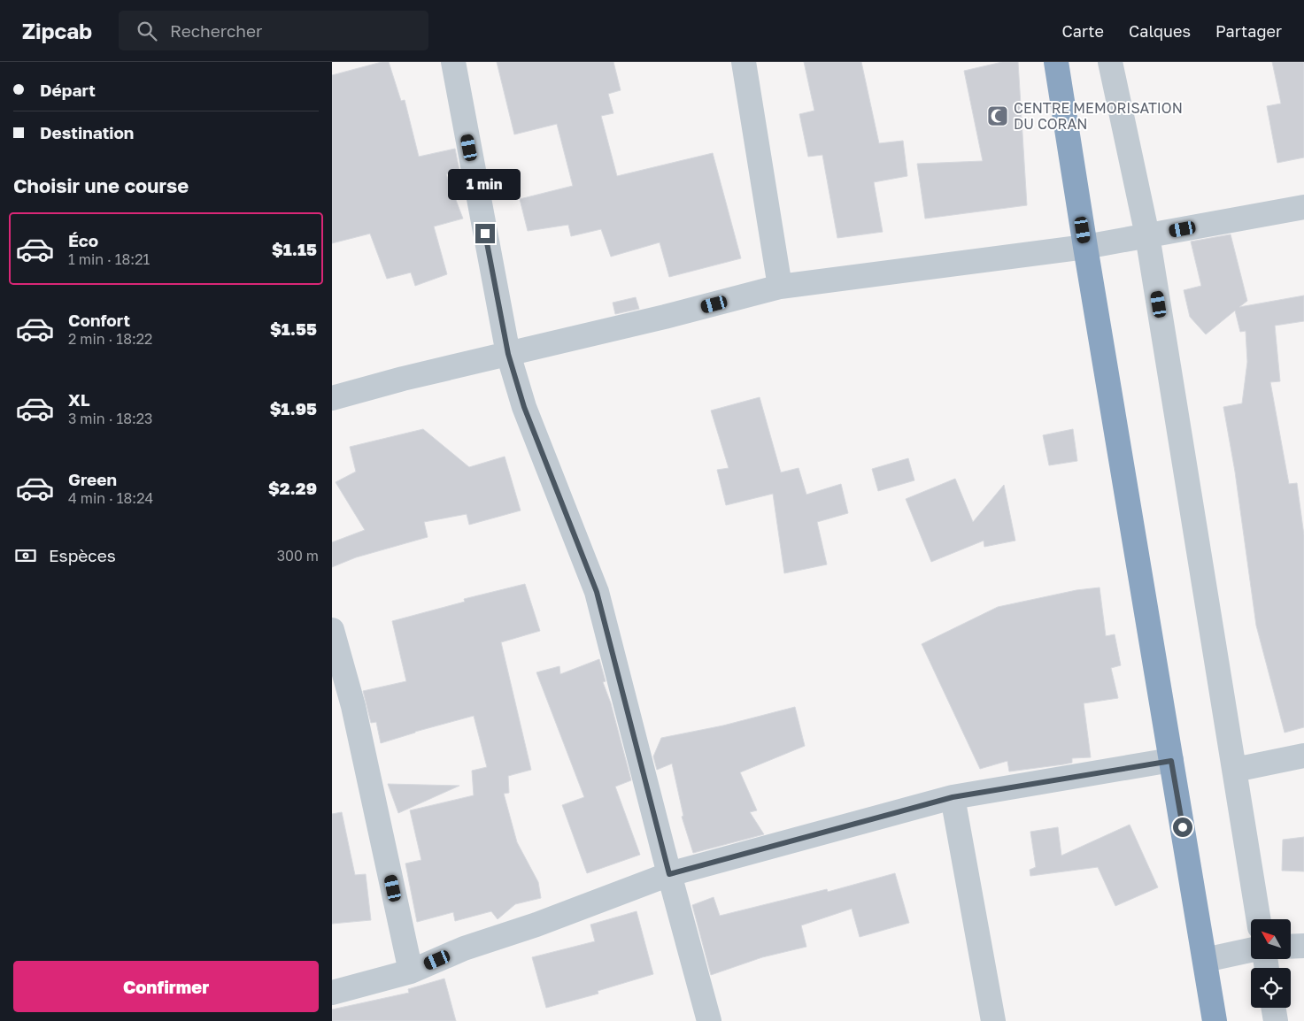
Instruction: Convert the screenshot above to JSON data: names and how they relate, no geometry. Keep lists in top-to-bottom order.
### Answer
{
  "places": {
    "mosque": ["CENTRE MEMORISATION DU CORAN"]
  },
  "north": "top left",
  "page": {
    "header": "Zipcab",
    "search": "Rechercher",
    "nav": ["Carte", "Calques", "Partager"],
    "banner": ["Départ", "Destination"],
    "heading": "Choisir une course",
    "bubble": "1 min",
    "list": [
      {
        "name": "Éco",
        "note": "1 min · 18:21",
        "value": "$1.15"
      },
      {
        "name": "Confort",
        "note": "2 min · 18:22",
        "value": "$1.55"
      },
      {
        "name": "XL",
        "note": "3 min · 18:23",
        "value": "$1.95"
      },
      {
        "name": "Green",
        "note": "4 min · 18:24",
        "value": "$2.29"
      }
    ],
    "pay": ["Espèces", "300 m"],
    "buttons": "Confirmer"
  }
}
